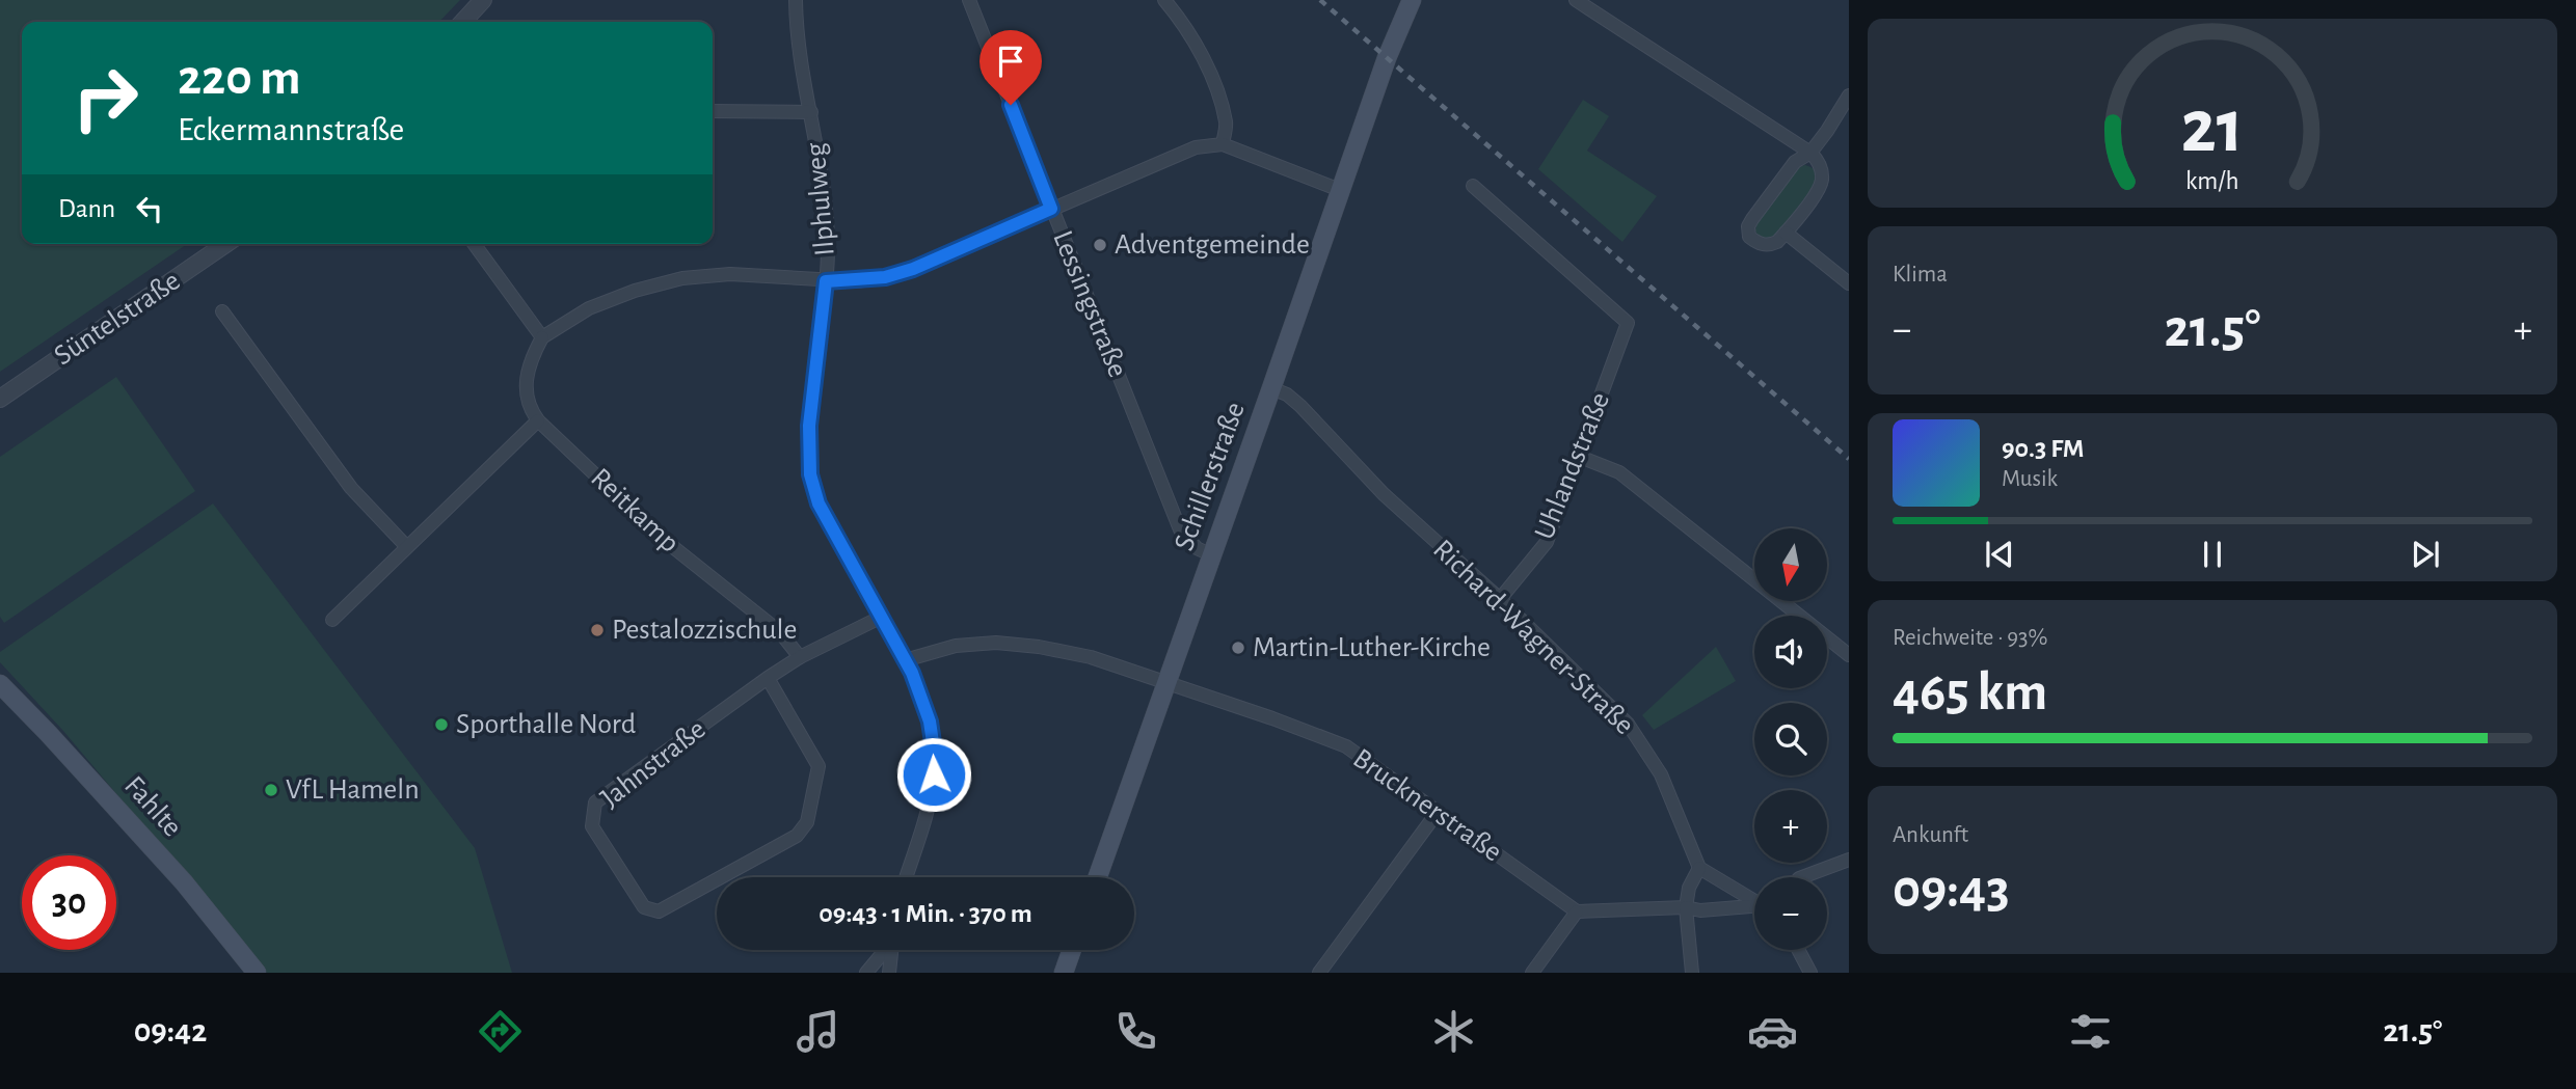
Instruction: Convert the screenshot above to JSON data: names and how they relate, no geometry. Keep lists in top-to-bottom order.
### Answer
{
  "streets": {
    "main road": ["Schillerstraße", "Fahlte"],
    "street": [
      "Ilphulweg",
      "Lessingstraße",
      "Süntelstraße",
      "Uhlandstraße",
      "Reitkamp",
      "Richard-Wagner-Straße",
      "Jahnstraße",
      "Brucknerstraße"
    ]
  },
  "crossings": [
    ["Ilphulweg", "Jahnstraße"],
    ["Ilphulweg", "Brucknerstraße"],
    ["Lessingstraße", "Schillerstraße"],
    ["Uhlandstraße", "Richard-Wagner-Straße"],
    ["Schillerstraße", "Richard-Wagner-Straße"],
    ["Schillerstraße", "Brucknerstraße"],
    ["Reitkamp", "Jahnstraße"]
  ],
  "places": [
    "Adventgemeinde",
    "Pestalozzischule",
    "Martin-Luther-Kirche",
    "Sporthalle Nord",
    "VfL Hameln"
  ],
  "north": "bottom",
  "page": {
    "turn": ["220 m", "Eckermannstraße"],
    "then": "Dann",
    "tile": [
      "Klima",
      ["Reichweite · 93%", "465 km"],
      ["Ankunft", "09:43"]
    ],
    "heat": ["−", "21.5°", "+"],
    "song": ["90.3 FM", "Musik"],
    "map_buttons": ["+", "−"],
    "limit": "30",
    "trip": "09:43 · 1 Min. · 370 m",
    "tabs": ["09:42", "21.5°"],
    "gauge": ["21", "km/h"]
  }
}
